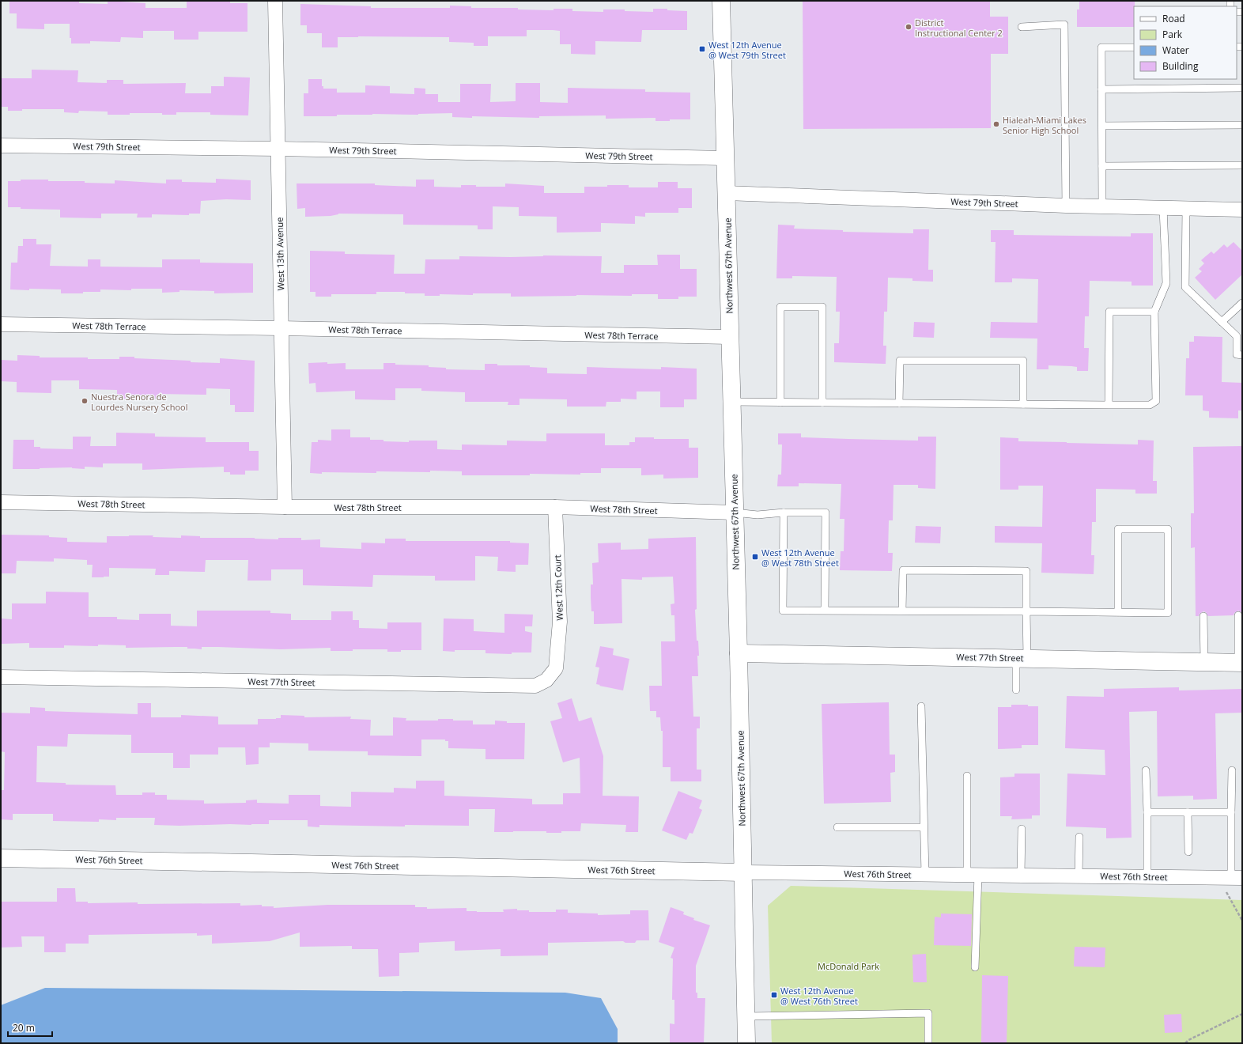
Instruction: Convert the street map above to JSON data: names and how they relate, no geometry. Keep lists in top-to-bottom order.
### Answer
{
  "streets": {
    "street": [
      "West 79th Street",
      "West 13th Avenue",
      "Northwest 67th Avenue",
      "West 78th Terrace",
      "West 78th Street",
      "West 12th Court",
      "West 77th Street",
      "West 76th Street"
    ]
  },
  "crossings": [
    ["West 79th Street", "West 13th Avenue"],
    ["West 79th Street", "Northwest 67th Avenue"],
    ["West 13th Avenue", "West 78th Terrace"],
    ["West 13th Avenue", "West 78th Street"],
    ["Northwest 67th Avenue", "West 78th Terrace"],
    ["Northwest 67th Avenue", "West 78th Street"],
    ["Northwest 67th Avenue", "West 77th Street"],
    ["Northwest 67th Avenue", "West 76th Street"],
    ["West 78th Street", "West 12th Court"],
    ["West 12th Court", "West 77th Street"]
  ],
  "parks": ["McDonald Park"],
  "places": {
    "other": ["District Instructional Center 2", "Hialeah-Miami Lakes Senior High School", "Nuestra Senora de Lourdes Nursery School"],
    "transit": ["West 12th Avenue @ West 79th Street", "West 12th Avenue @ West 78th Street", "West 12th Avenue @ West 76th Street"]
  },
  "legend": [
    "Road",
    "Park",
    "Water",
    "Building"
  ],
  "scale_bar": "20 m"
}
